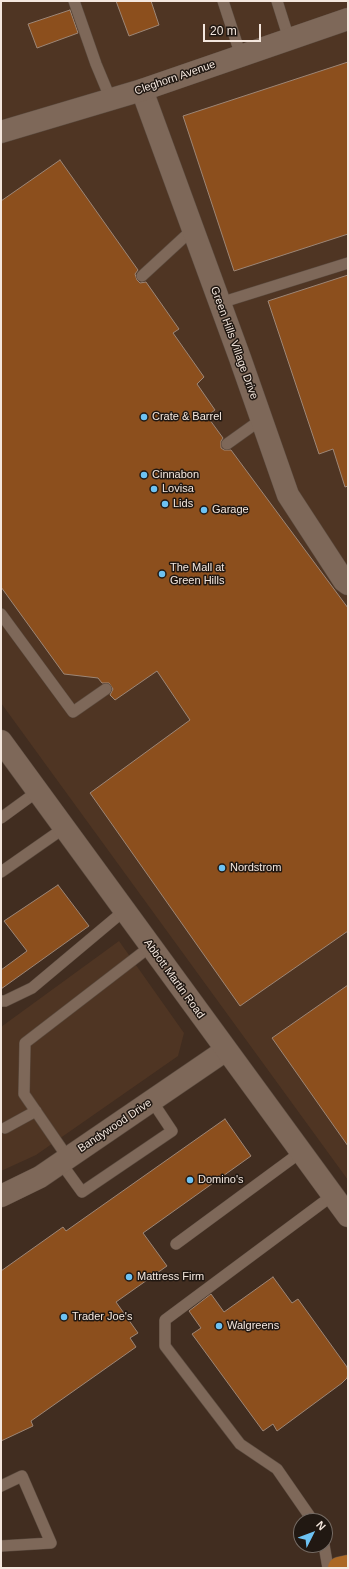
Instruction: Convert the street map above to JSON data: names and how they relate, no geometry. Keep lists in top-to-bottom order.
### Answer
{
  "streets": {
    "street": [
      "Cleghorn Avenue",
      "Green Hills Village Drive",
      "Abbott Martin Road",
      "Bandywood Drive"
    ]
  },
  "crossings": [
    ["Cleghorn Avenue", "Green Hills Village Drive"],
    ["Abbott Martin Road", "Bandywood Drive"]
  ],
  "places": [
    "Crate & Barrel",
    "Cinnabon",
    "Lovisa",
    "Lids",
    "Garage",
    "The Mall at Green Hills",
    "Nordstrom",
    "Domino's",
    "Mattress Firm",
    "Trader Joe's",
    "Walgreens"
  ],
  "scale_bar": "20 m",
  "north": "top right"
}
